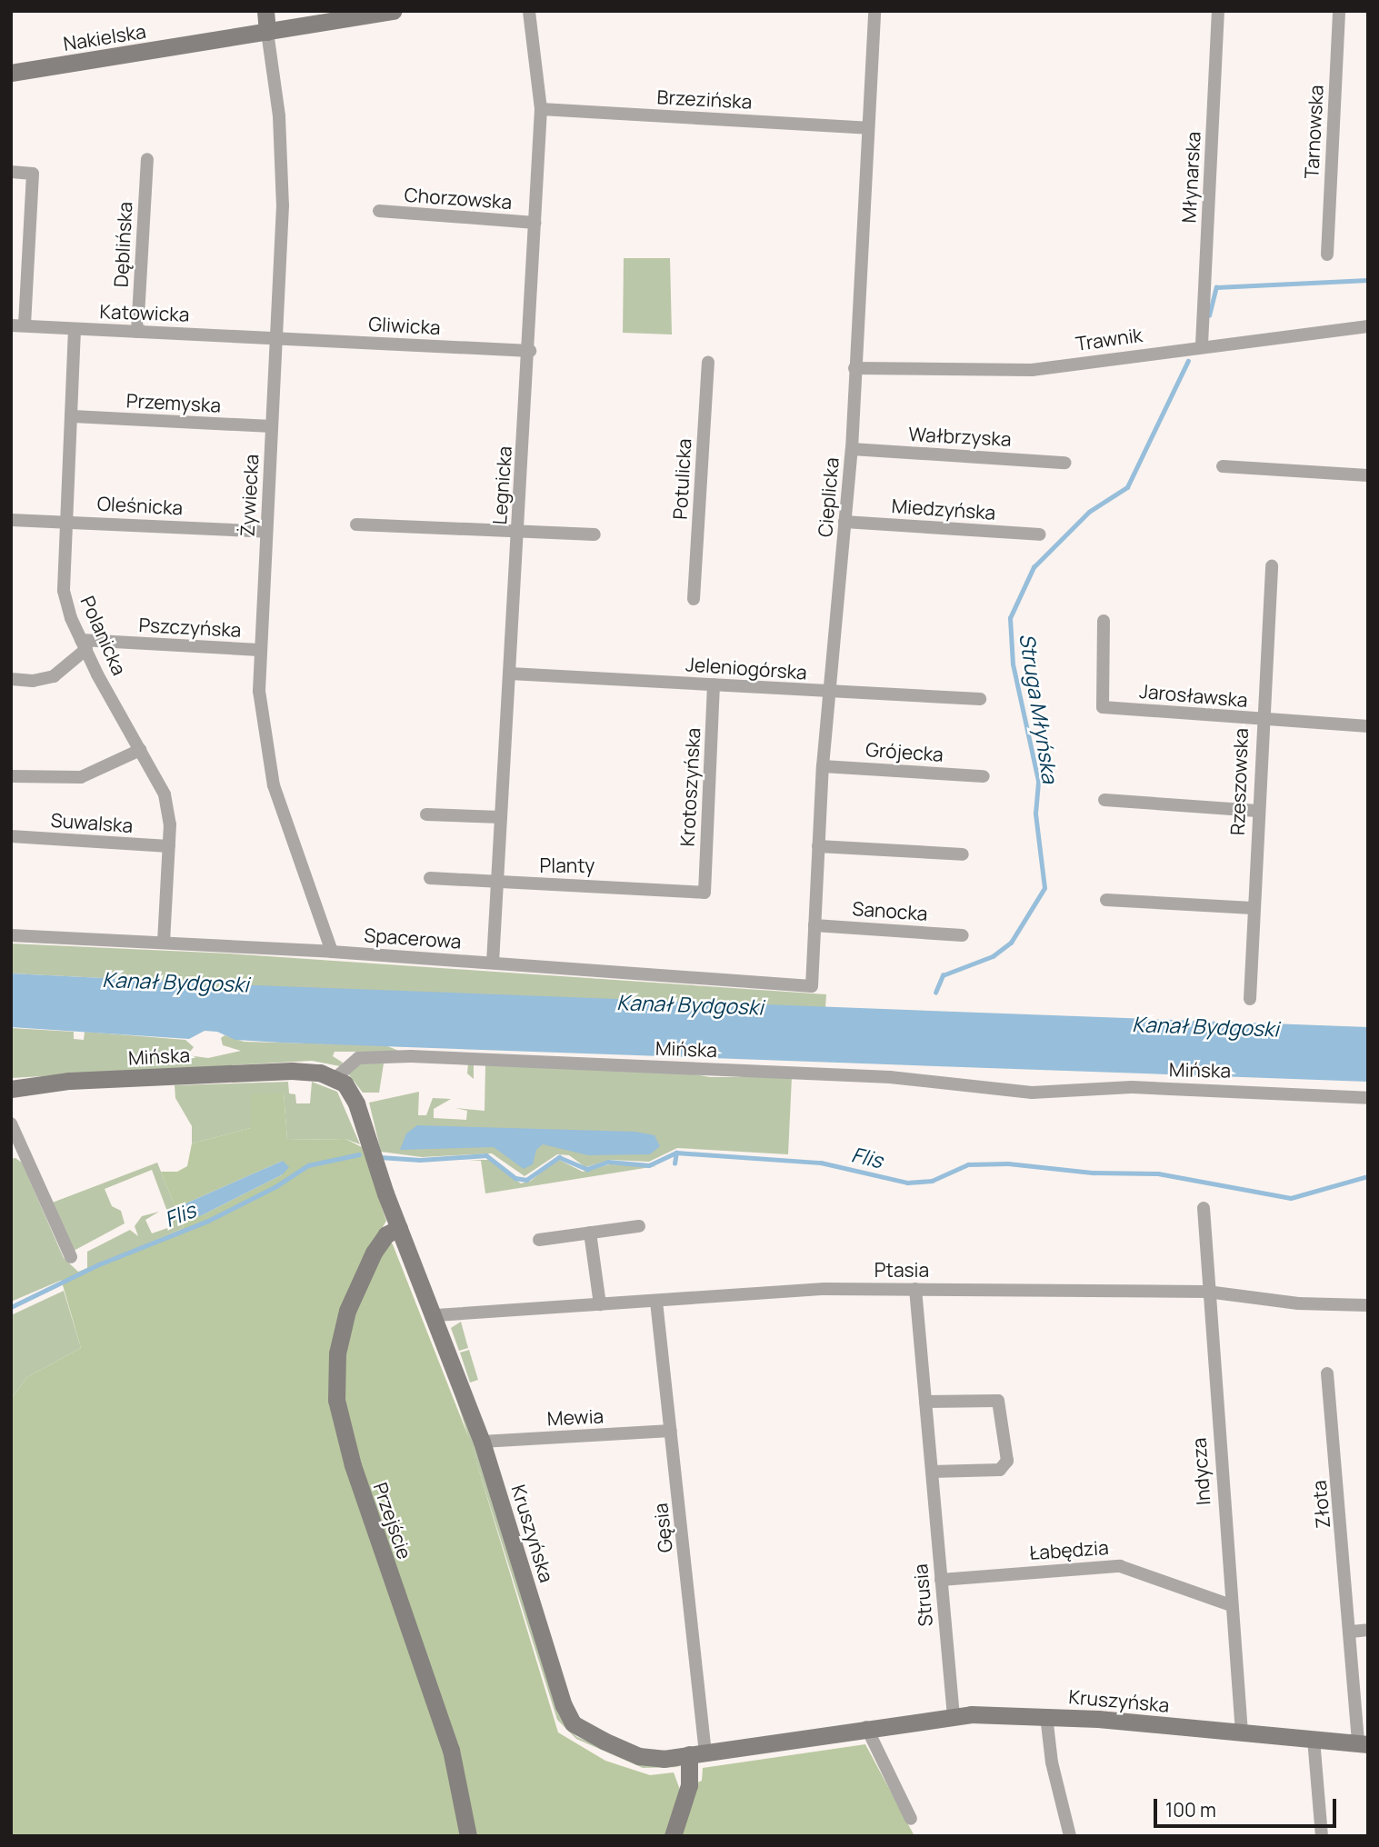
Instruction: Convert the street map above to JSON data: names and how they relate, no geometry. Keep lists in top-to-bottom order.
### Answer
{
  "streets": {
    "street": [
      "Nakielska",
      "Brzezińska",
      "Tarnowska",
      "Młynarska",
      "Chorzowska",
      "Dęblińska",
      "Katowicka",
      "Gliwicka",
      "Trawnik",
      "Przemyska",
      "Wałbrzyska",
      "Potulicka",
      "Legnicka",
      "Żywiecka",
      "Cieplicka",
      "Oleśnicka",
      "Miedzyńska",
      "Pszczyńska",
      "Polanicka",
      "Jeleniogórska",
      "Jarosławska",
      "Grójecka",
      "Rzeszowska",
      "Krotoszyńska",
      "Suwalska",
      "Planty",
      "Sanocka",
      "Spacerowa",
      "Mińska",
      "Ptasia",
      "Mewia",
      "Indycza",
      "Złota",
      "Przejście",
      "Gęsia",
      "Kruszyńska",
      "Łabędzia",
      "Strusia"
    ]
  },
  "crossings": [
    ["Nakielska", "Żywiecka"],
    ["Brzezińska", "Legnicka"],
    ["Brzezińska", "Cieplicka"],
    ["Młynarska", "Trawnik"],
    ["Chorzowska", "Legnicka"],
    ["Dęblińska", "Katowicka"],
    ["Katowicka", "Gliwicka"],
    ["Katowicka", "Żywiecka"],
    ["Katowicka", "Polanicka"],
    ["Gliwicka", "Legnicka"],
    ["Gliwicka", "Żywiecka"],
    ["Trawnik", "Cieplicka"],
    ["Przemyska", "Żywiecka"],
    ["Przemyska", "Polanicka"],
    ["Wałbrzyska", "Cieplicka"],
    ["Legnicka", "Jeleniogórska"],
    ["Legnicka", "Planty"],
    ["Legnicka", "Spacerowa"],
    ["Żywiecka", "Oleśnicka"],
    ["Żywiecka", "Pszczyńska"],
    ["Żywiecka", "Spacerowa"],
    ["Cieplicka", "Miedzyńska"],
    ["Cieplicka", "Jeleniogórska"],
    ["Cieplicka", "Grójecka"],
    ["Cieplicka", "Sanocka"],
    ["Cieplicka", "Spacerowa"],
    ["Oleśnicka", "Polanicka"],
    ["Pszczyńska", "Polanicka"],
    ["Polanicka", "Suwalska"],
    ["Polanicka", "Spacerowa"],
    ["Jeleniogórska", "Krotoszyńska"],
    ["Jarosławska", "Rzeszowska"],
    ["Krotoszyńska", "Planty"],
    ["Mińska", "Kruszyńska"],
    ["Ptasia", "Indycza"],
    ["Ptasia", "Gęsia"],
    ["Ptasia", "Kruszyńska"],
    ["Ptasia", "Strusia"],
    ["Mewia", "Gęsia"],
    ["Mewia", "Kruszyńska"],
    ["Indycza", "Kruszyńska"],
    ["Indycza", "Łabędzia"],
    ["Złota", "Kruszyńska"],
    ["Przejście", "Kruszyńska"],
    ["Gęsia", "Kruszyńska"],
    ["Kruszyńska", "Strusia"],
    ["Łabędzia", "Strusia"]
  ],
  "water": ["Struga Młyńska", "Kanał Bydgoski", "Flis"],
  "scale_bar": "100 m"
}
